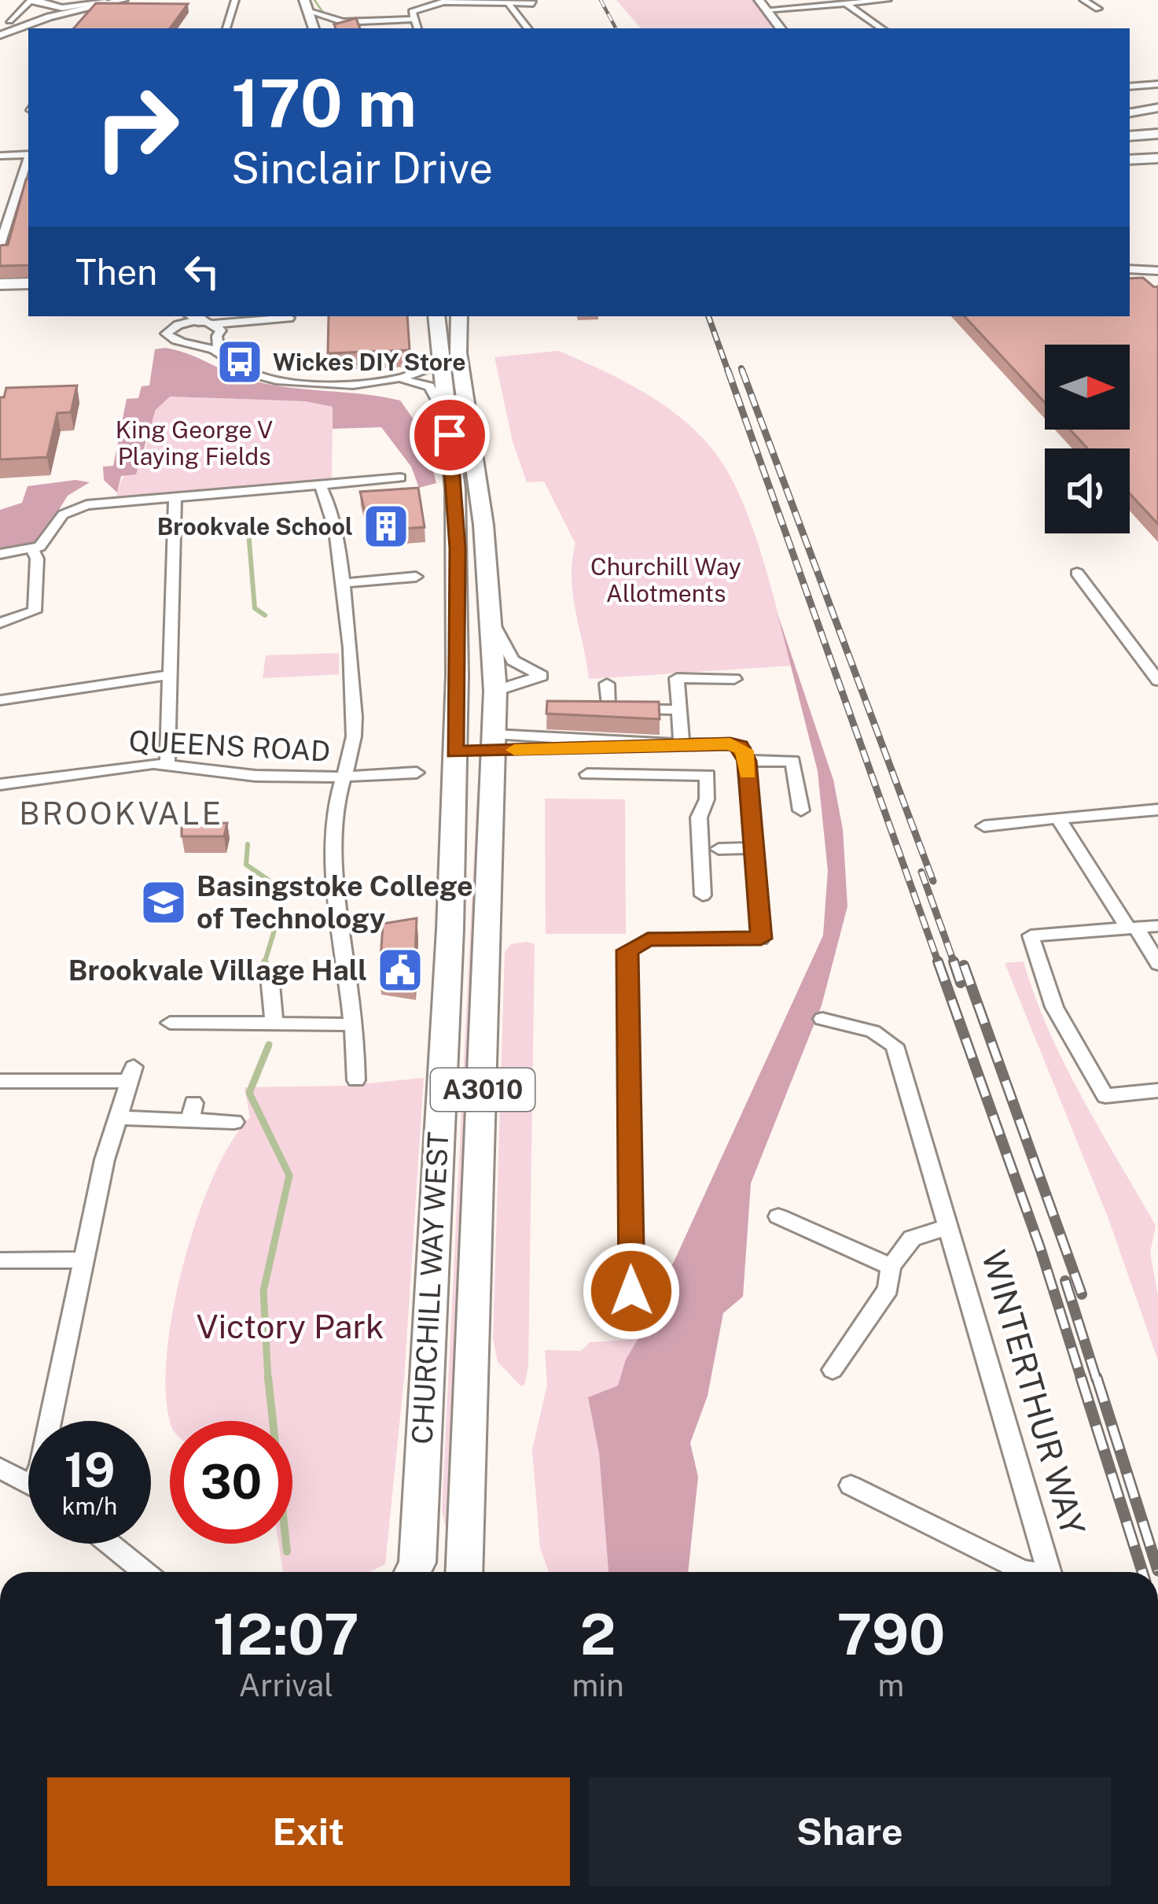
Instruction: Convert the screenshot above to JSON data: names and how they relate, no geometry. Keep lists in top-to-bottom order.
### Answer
{
  "streets": {
    "main road": ["A3010", "CHURCHILL WAY WEST"],
    "street": ["QUEENS ROAD", "WINTERTHUR WAY"]
  },
  "districts": ["BROOKVALE"],
  "parks": ["King George V Playing Fields", "Churchill Way Allotments", "Victory Park"],
  "places": {
    "bus stop": ["Wickes DIY Store"],
    "building": ["Brookvale School"],
    "school or university": ["Basingstoke College of Technology"],
    "public building": ["Brookvale Village Hall"]
  },
  "north": "right",
  "page": {
    "turn": ["170 m", "Sinclair Drive"],
    "then": "Then",
    "speed": "19 km/h",
    "limit": "30",
    "eta": [
      "12:07",
      "Arrival",
      "2",
      "min",
      "790",
      "m"
    ],
    "buttons": ["Exit", "Share"]
  }
}
